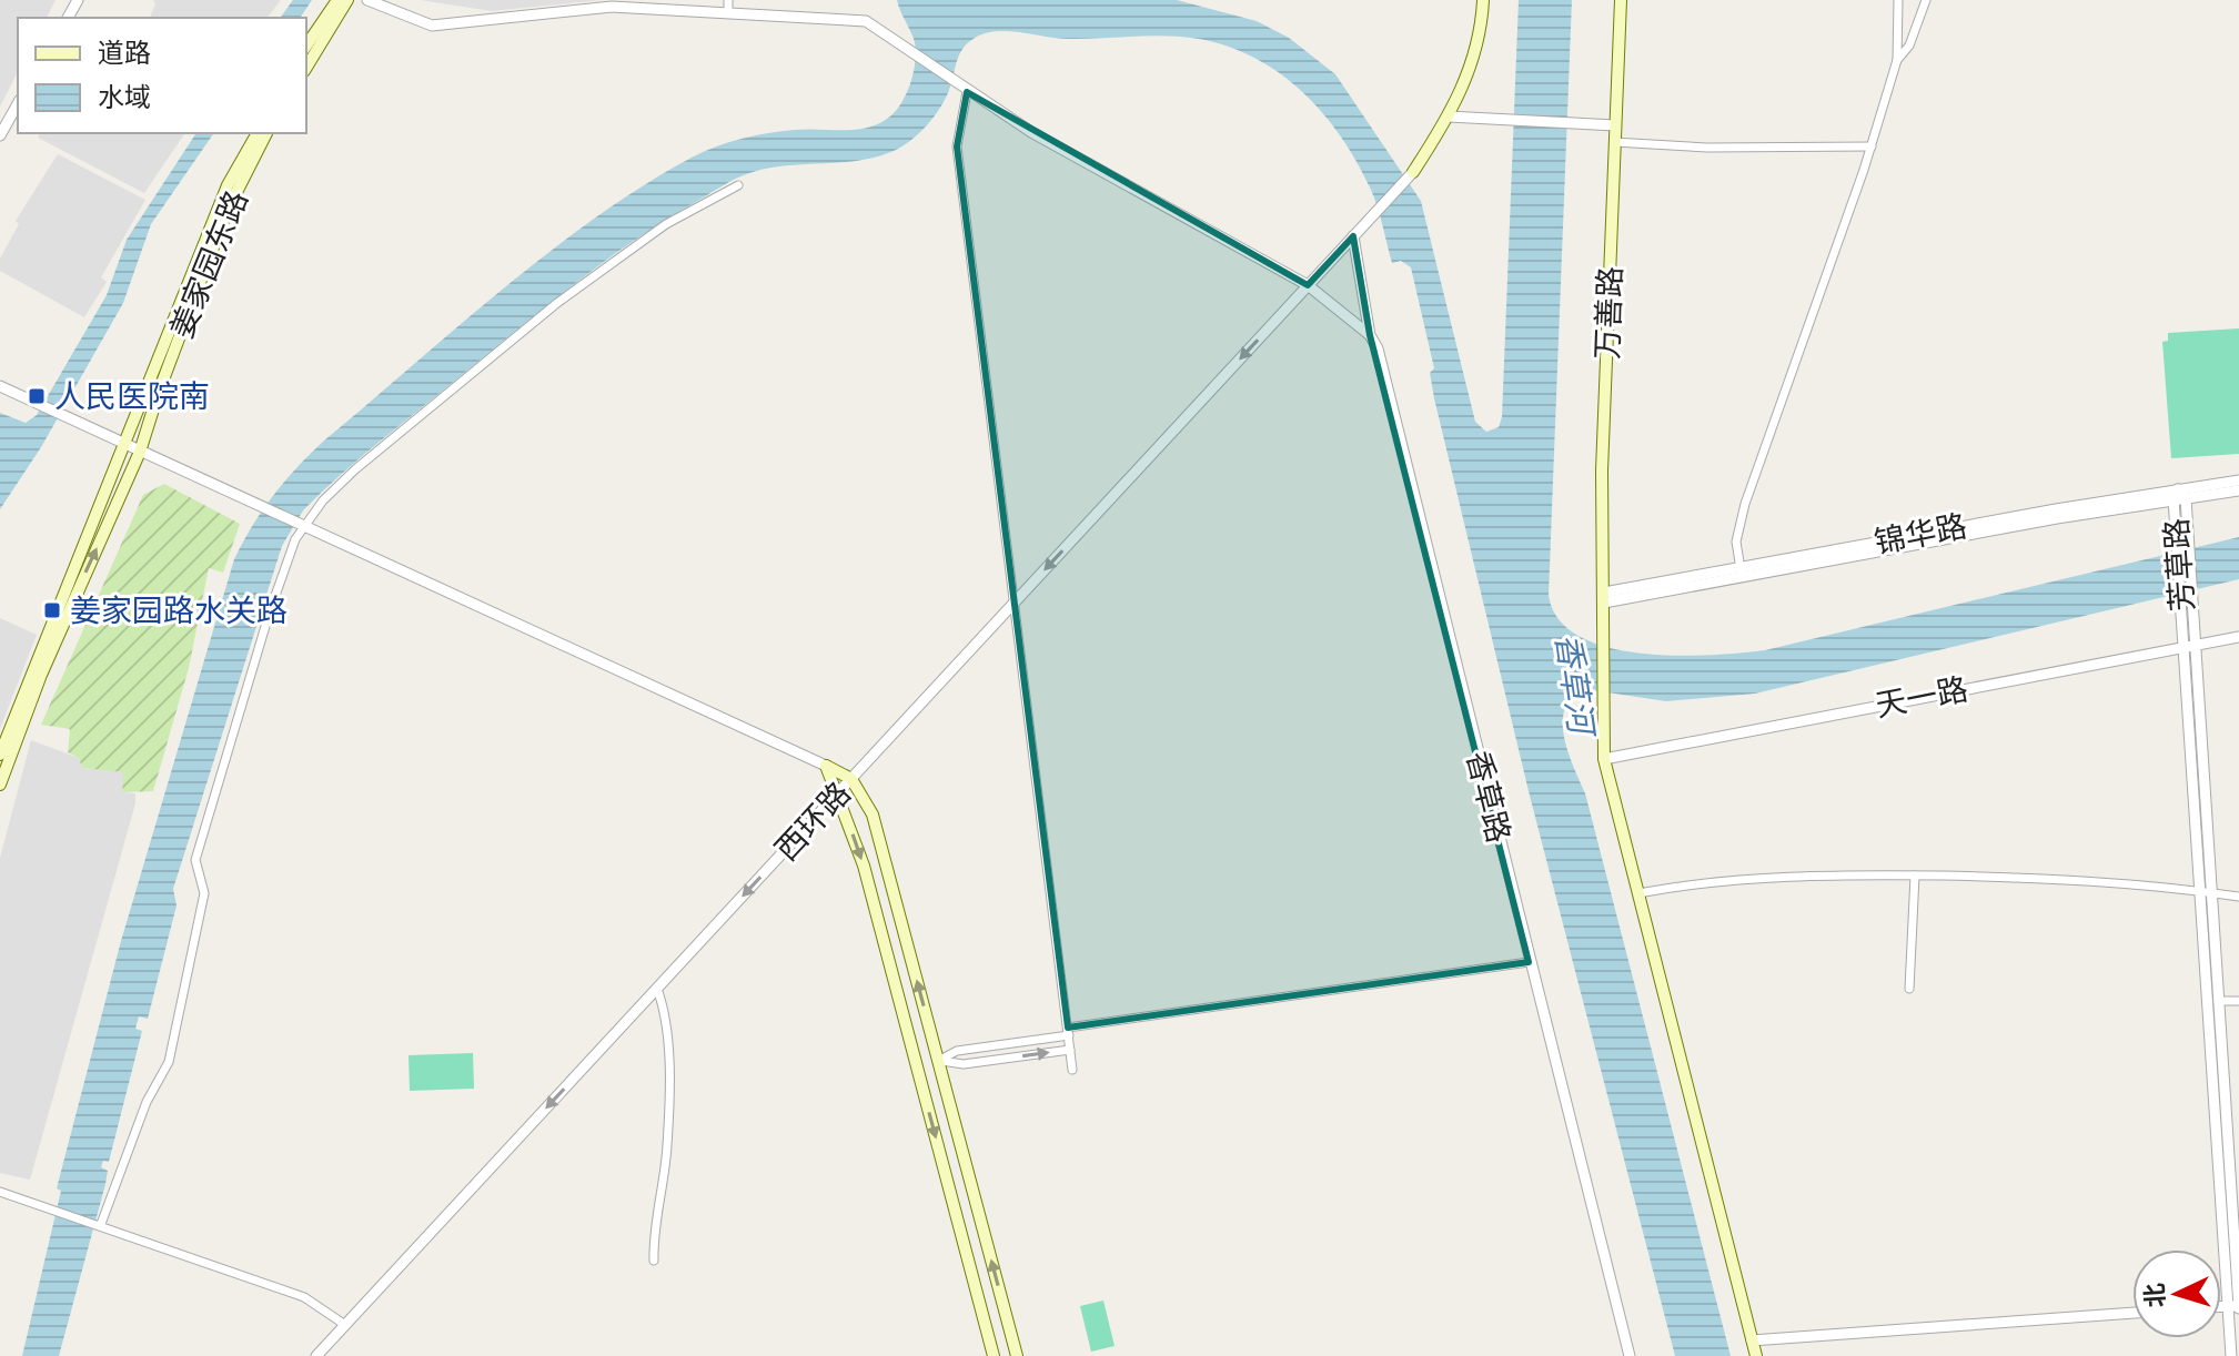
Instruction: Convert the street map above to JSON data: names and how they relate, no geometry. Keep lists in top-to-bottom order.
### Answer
{
  "streets": {
    "main road": ["姜家园东路", "万善路"],
    "street": [
      "锦华路",
      "芳草路",
      "天一路",
      "香草路",
      "西环路"
    ]
  },
  "crossings": [
    ["万善路", "锦华路"],
    ["万善路", "天一路"],
    ["锦华路", "芳草路"],
    ["芳草路", "天一路"],
    ["香草路", "西环路"]
  ],
  "one_way": ["西环路"],
  "water": ["香草河"],
  "places": {
    "transit": ["人民医院南", "姜家园路水关路"]
  },
  "legend": ["道路", "水域"],
  "north": "left"
}
